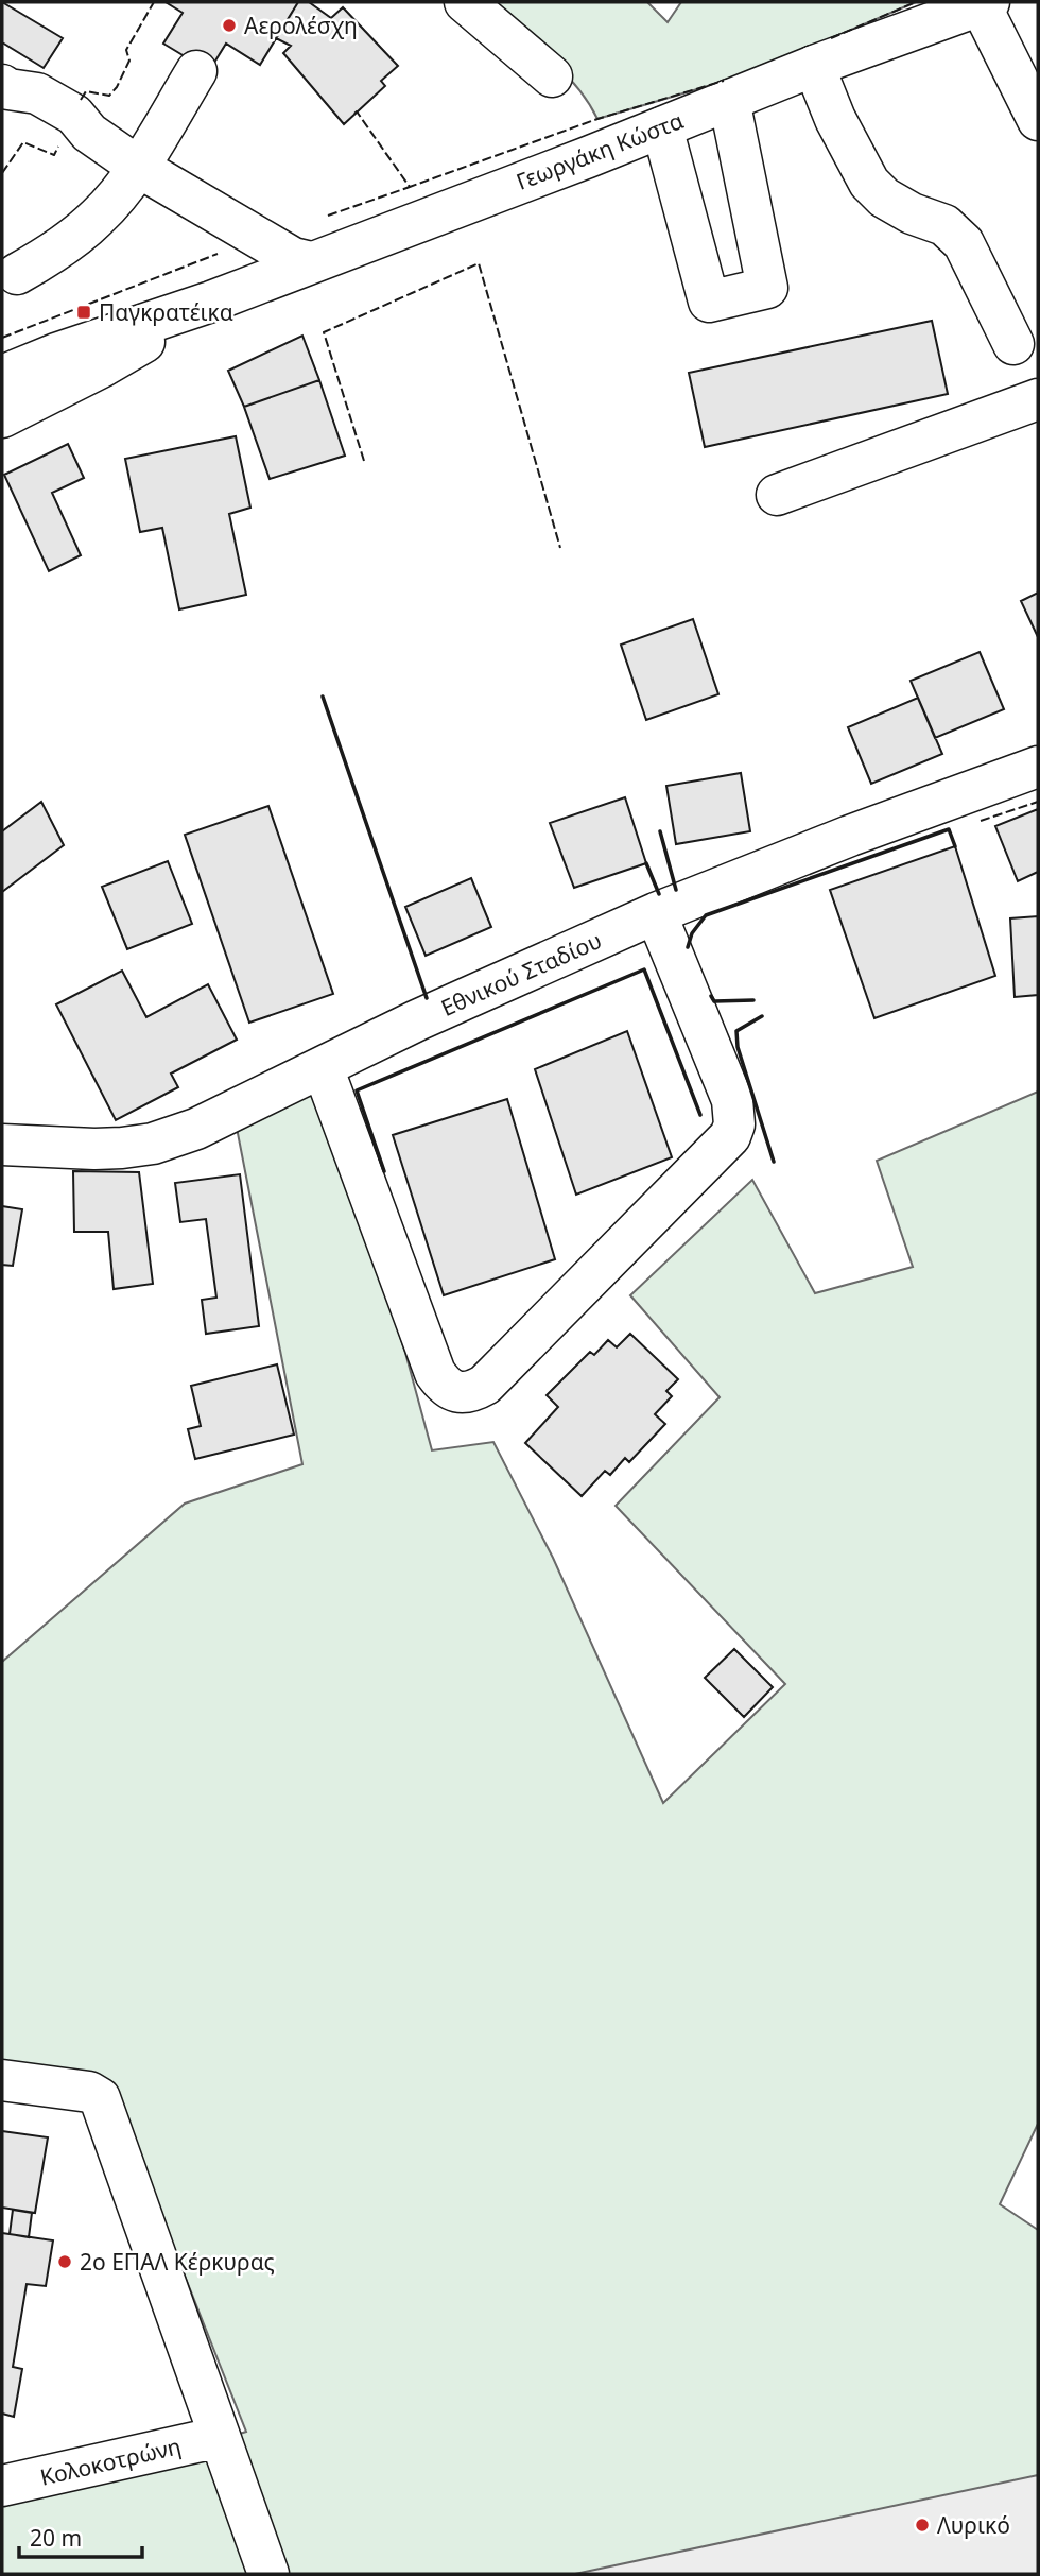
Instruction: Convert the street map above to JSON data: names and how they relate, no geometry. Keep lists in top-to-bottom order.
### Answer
{
  "streets": {
    "street": ["Γεωργάκη Κώστα", "Εθνικού Σταδίου", "Κολοκοτρώνη"]
  },
  "places": {
    "other": ["Αερολέσχη", "2ο ΕΠΑΛ Κέρκυρας", "Λυρικό"],
    "transit": ["Παγκρατέικα"]
  },
  "scale_bar": "20 m"
}
